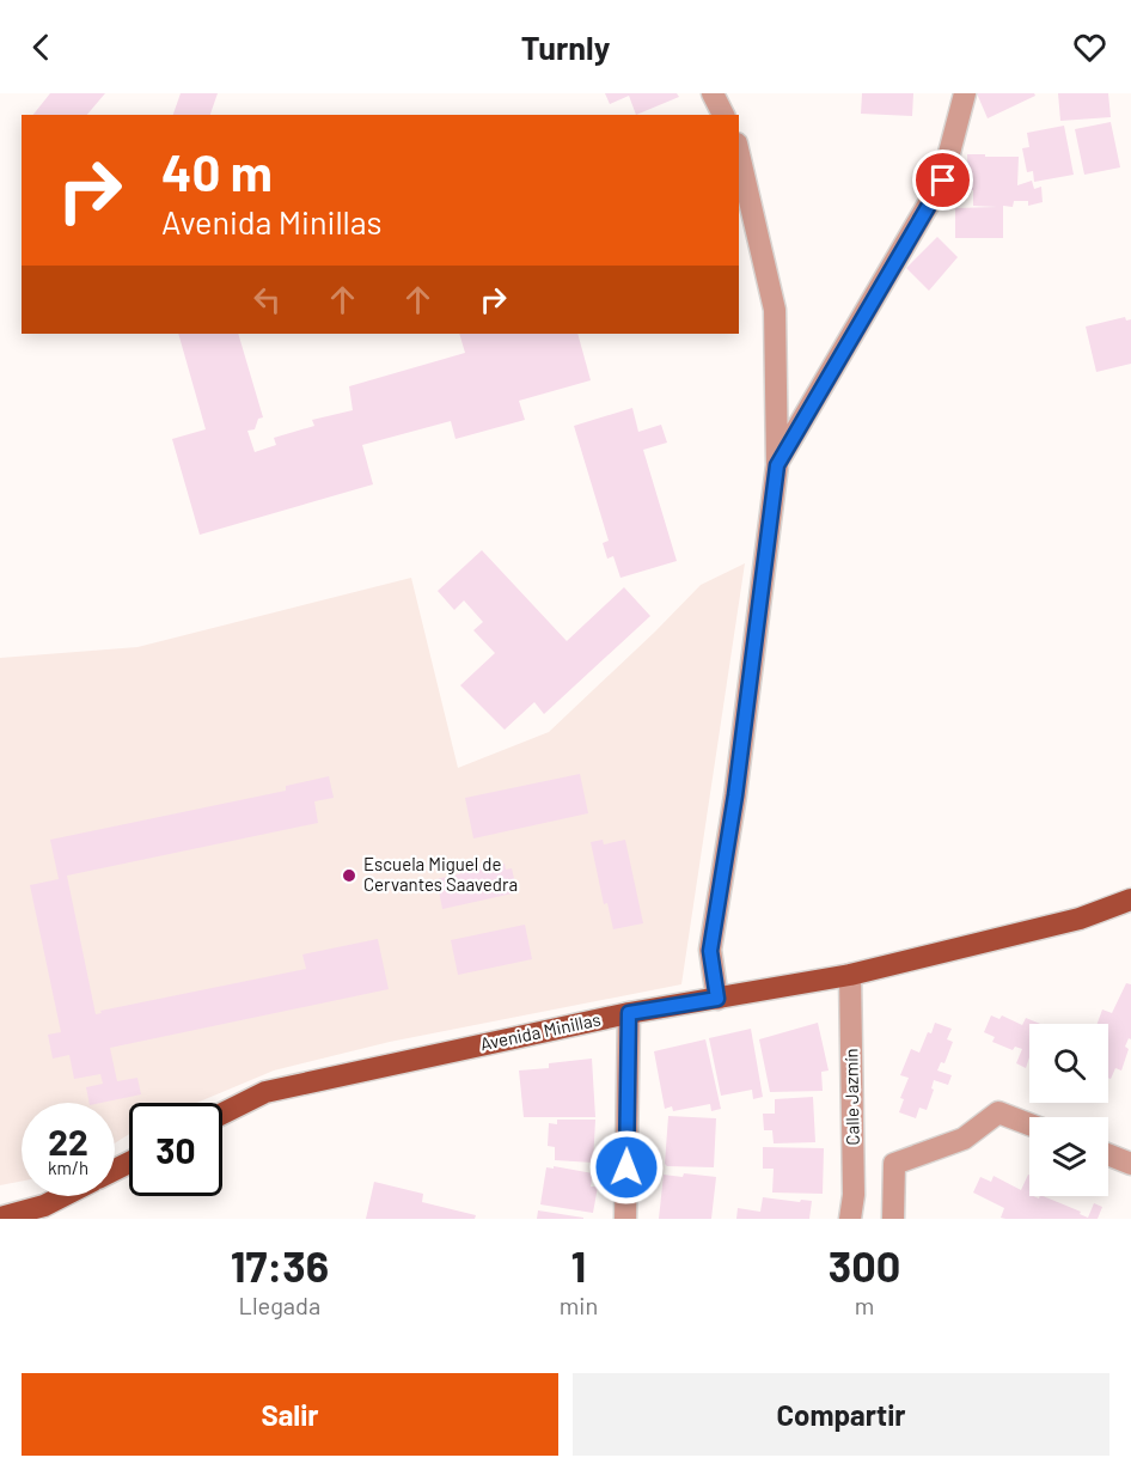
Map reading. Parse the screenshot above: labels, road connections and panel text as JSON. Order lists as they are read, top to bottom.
{
  "streets": {
    "main road": ["Avenida Minillas"],
    "street": ["Calle Jazmín"]
  },
  "crossings": [
    ["Avenida Minillas", "Calle Jazmín"]
  ],
  "places": ["Escuela Miguel de Cervantes Saavedra"],
  "page": {
    "header": "Turnly",
    "turn": ["40 m", "Avenida Minillas"],
    "speed": "22 km/h",
    "limit": "30",
    "eta": [
      "17:36",
      "Llegada",
      "1",
      "min",
      "300",
      "m"
    ],
    "buttons": ["Salir", "Compartir"]
  }
}
